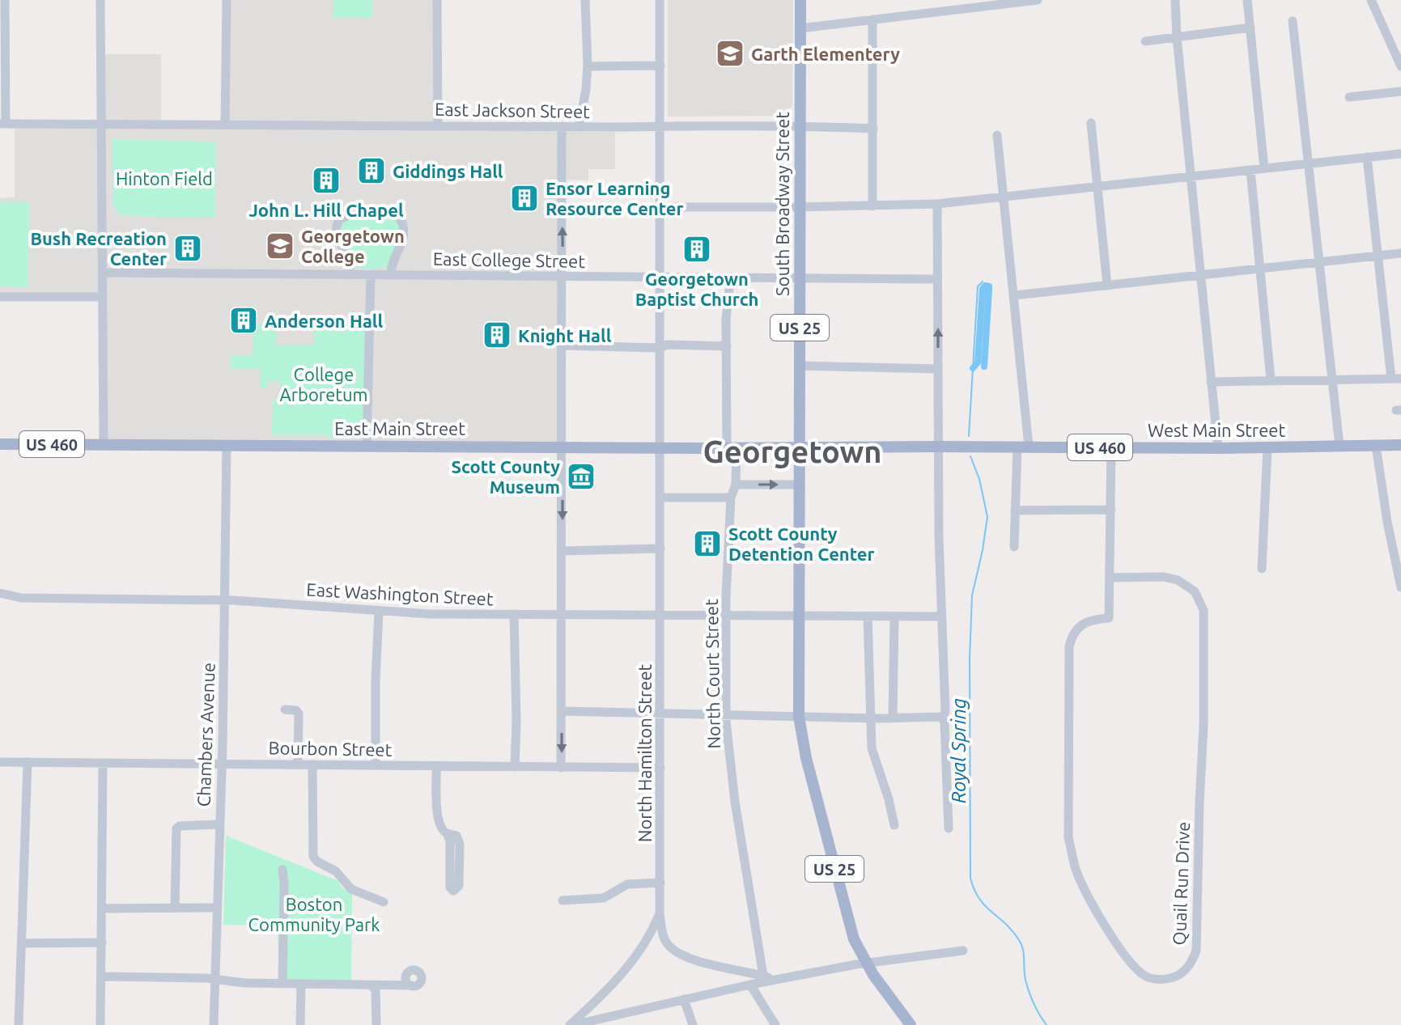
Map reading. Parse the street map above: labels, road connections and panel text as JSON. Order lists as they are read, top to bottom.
{
  "streets": {
    "main road": [
      "South Broadway Street",
      "US 25",
      "East Main Street",
      "West Main Street",
      "US 460"
    ],
    "street": [
      "East Jackson Street",
      "East College Street",
      "East Washington Street",
      "North Court Street",
      "Chambers Avenue",
      "Bourbon Street",
      "North Hamilton Street",
      "Quail Run Drive"
    ]
  },
  "crossings": [
    ["East Jackson Street", "South Broadway Street"],
    ["East Jackson Street", "North Hamilton Street"],
    ["South Broadway Street", "East College Street"],
    ["South Broadway Street", "US 25"],
    ["South Broadway Street", "East Main Street"],
    ["South Broadway Street", "West Main Street"],
    ["East College Street", "North Court Street"],
    ["East College Street", "North Hamilton Street"],
    ["US 25", "East Main Street"],
    ["US 25", "West Main Street"],
    ["US 25", "East Washington Street"],
    ["East Main Street", "West Main Street"],
    ["East Main Street", "North Court Street"],
    ["East Main Street", "Chambers Avenue"],
    ["East Main Street", "North Hamilton Street"],
    ["East Washington Street", "North Court Street"],
    ["East Washington Street", "Chambers Avenue"],
    ["East Washington Street", "North Hamilton Street"],
    ["Chambers Avenue", "Bourbon Street"],
    ["Bourbon Street", "North Hamilton Street"]
  ],
  "districts": ["Georgetown"],
  "water": ["Royal Spring"],
  "parks": ["Hinton Field", "College Arboretum", "Boston Community Park"],
  "places": {
    "school or university": ["Garth Elementery", "Georgetown College"],
    "building": [
      "Giddings Hall",
      "John L. Hill Chapel",
      "Ensor Learning Resource Center",
      "Bush Recreation Center",
      "Georgetown Baptist Church",
      "Anderson Hall",
      "Knight Hall",
      "Scott County Detention Center"
    ],
    "museum": ["Scott County Museum"]
  }
}
